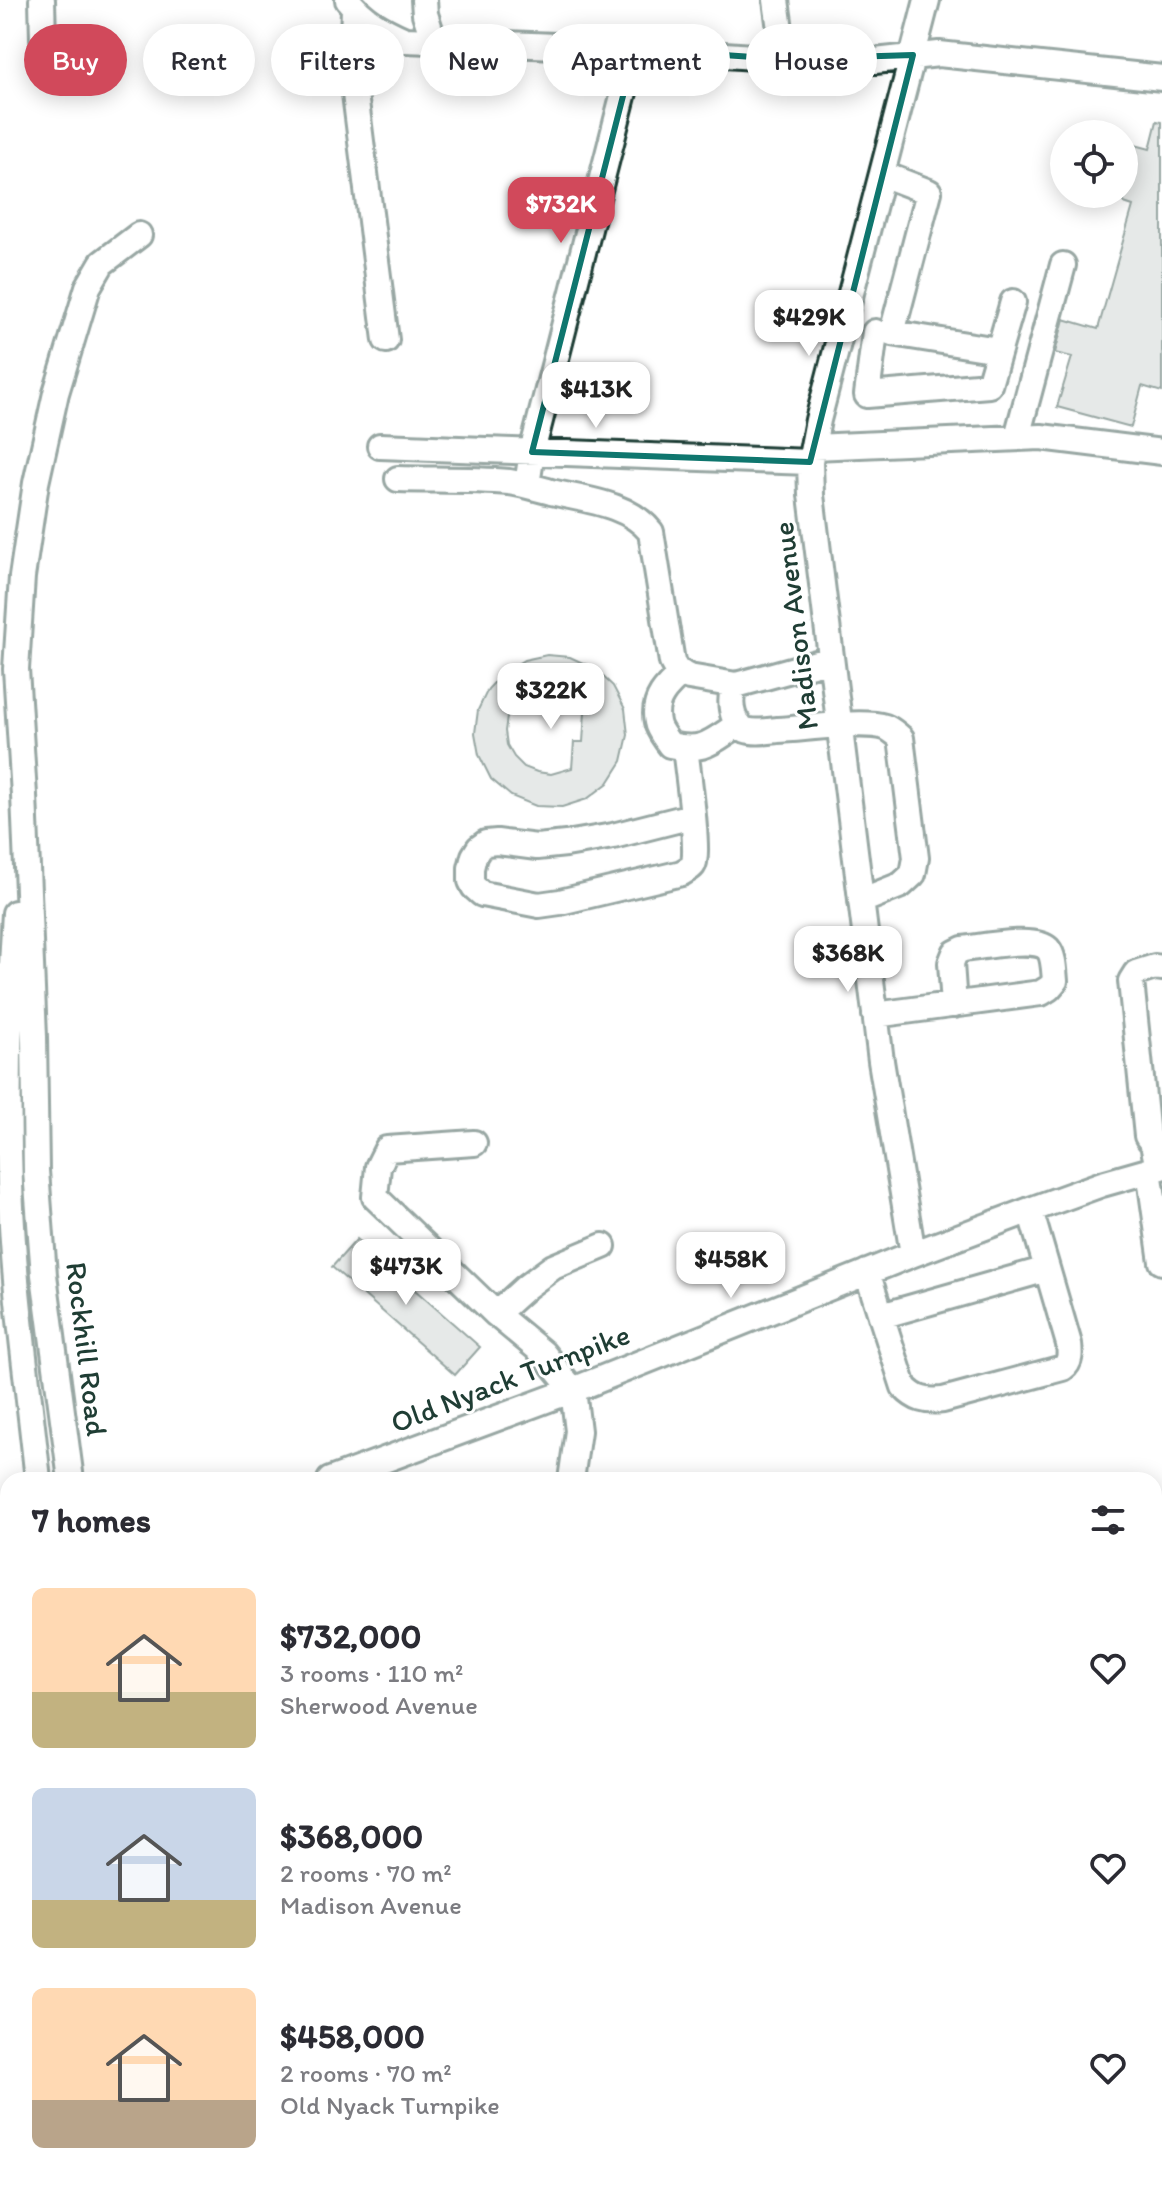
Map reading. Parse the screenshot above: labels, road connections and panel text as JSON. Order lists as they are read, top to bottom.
{
  "streets": {
    "street": ["Madison Avenue", "Rockhill Road", "Old Nyack Turnpike"]
  },
  "crossings": [
    ["Madison Avenue", "Old Nyack Turnpike"]
  ],
  "page": {
    "chip": [
      "Buy",
      "Rent",
      "Filters",
      "New",
      "Apartment",
      "House"
    ],
    "price": [
      "$732K",
      "$429K",
      "$413K",
      "$322K",
      "$368K",
      "$458K",
      "$473K"
    ],
    "heading": "7 homes",
    "list": [
      {
        "name": "$732,000",
        "note": "3 rooms · 110 m² · Sherwood Avenue"
      },
      {
        "name": "$368,000",
        "note": "2 rooms · 70 m² · Madison Avenue"
      },
      {
        "name": "$458,000",
        "note": "2 rooms · 70 m² · Old Nyack Turnpike"
      }
    ]
  }
}
